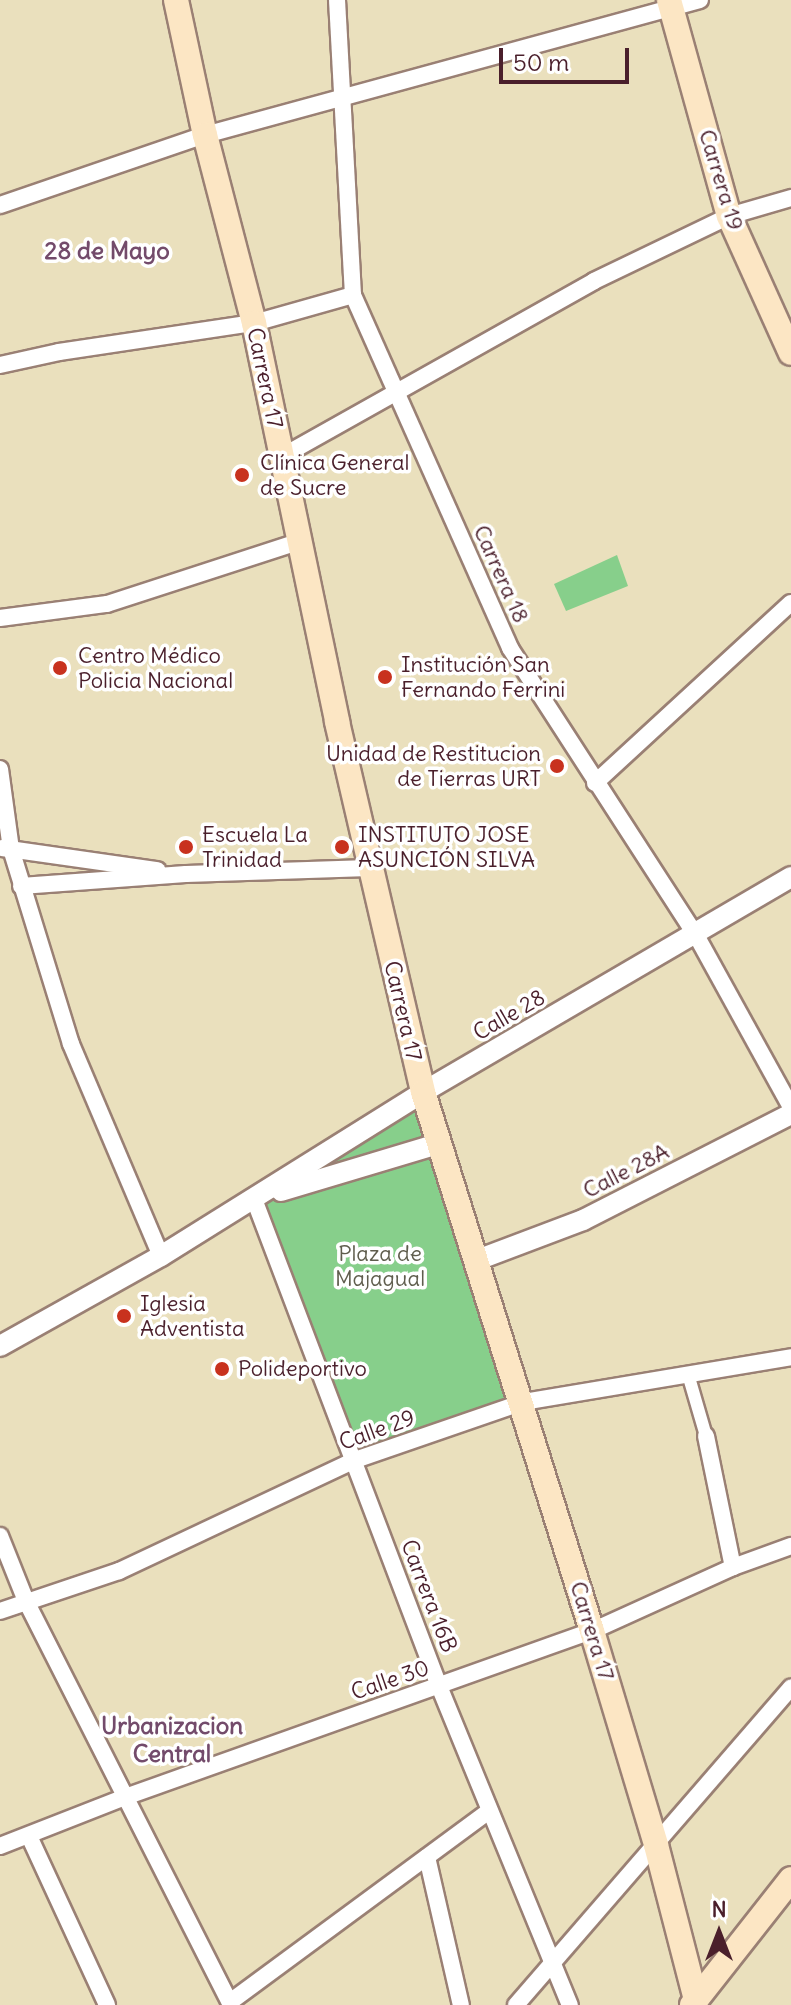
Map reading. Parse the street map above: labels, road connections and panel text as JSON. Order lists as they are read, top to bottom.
{
  "streets": {
    "main road": ["Carrera 19", "Carrera 17"],
    "street": [
      "Carrera 18",
      "Calle 28",
      "Calle 28A",
      "Calle 29",
      "Carrera 16B",
      "Calle 30"
    ]
  },
  "crossings": [
    ["Carrera 17", "Calle 28"],
    ["Carrera 17", "Calle 28A"],
    ["Carrera 17", "Calle 29"],
    ["Carrera 17", "Calle 30"],
    ["Carrera 18", "Calle 28"],
    ["Calle 28", "Carrera 16B"],
    ["Calle 29", "Carrera 16B"],
    ["Carrera 16B", "Calle 30"]
  ],
  "districts": ["28 de Mayo", "Urbanizacion Central"],
  "parks": ["Plaza de Majagual"],
  "places": [
    "Clínica General de Sucre",
    "Centro Médico Policia Nacional",
    "Institución San Fernando Ferrini",
    "Unidad de Restitucion de Tierras URT",
    "Escuela La Trinidad",
    "INSTITUTO JOSE ASUNCIÓN SILVA",
    "Iglesia Adventista",
    "Polideportivo"
  ],
  "scale_bar": "50 m",
  "north": "top"
}
